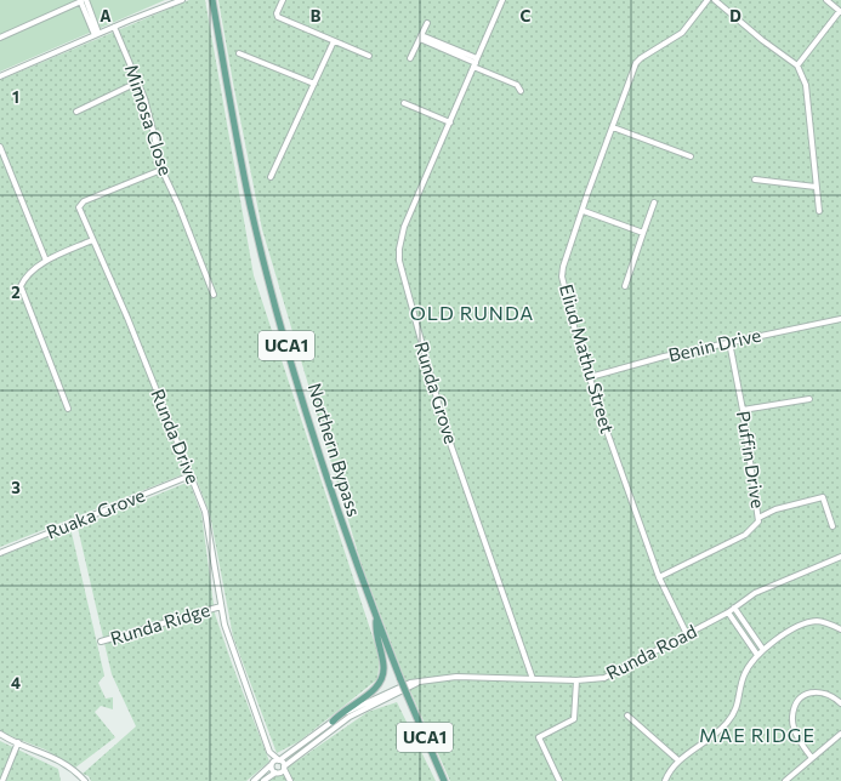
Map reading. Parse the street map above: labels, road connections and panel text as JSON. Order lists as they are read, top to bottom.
{
  "streets": {
    "main road": ["UCA1", "Northern Bypass"],
    "street": [
      "Mimosa Close",
      "Benin Drive",
      "Eliud Mathu Street",
      "Runda Grove",
      "Runda Drive",
      "Puffin Drive",
      "Ruaka Grove",
      "Runda Ridge",
      "Runda Road"
    ]
  },
  "crossings": [
    ["Mimosa Close", "Runda Drive"],
    ["Benin Drive", "Eliud Mathu Street"],
    ["Benin Drive", "Puffin Drive"],
    ["Eliud Mathu Street", "Puffin Drive"],
    ["Eliud Mathu Street", "Runda Road"],
    ["Runda Grove", "Runda Road"],
    ["Runda Drive", "Ruaka Grove"],
    ["Runda Drive", "Runda Ridge"],
    ["Runda Drive", "Runda Road"]
  ],
  "districts": ["OLD RUNDA", "MAE RIDGE"],
  "grid": {
    "columns": [
      "A",
      "B",
      "C",
      "D"
    ],
    "rows": [
      "1",
      "2",
      "3",
      "4"
    ]
  }
}
